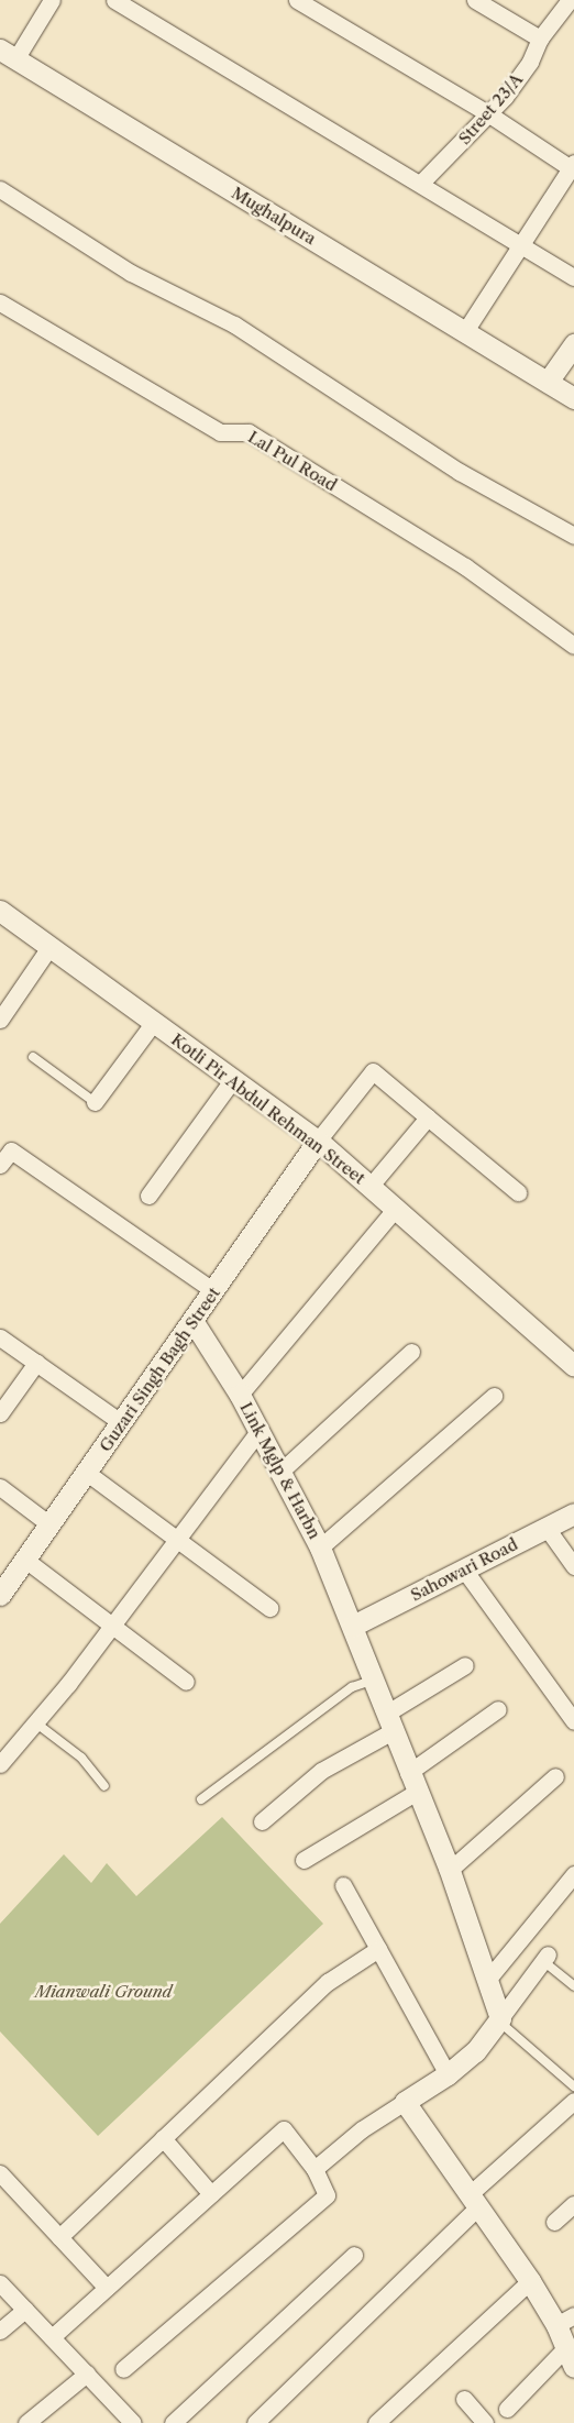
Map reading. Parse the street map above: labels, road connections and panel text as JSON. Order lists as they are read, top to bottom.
{
  "streets": {
    "street": [
      "Street 23/A",
      "Mughalpura",
      "Lal Pul Road",
      "Kotli Pir Abdul Rehman Street",
      "Guzari Singh Bagh Street",
      "Link Mglp & Harbn",
      "Sahowari Road"
    ]
  },
  "crossings": [
    ["Kotli Pir Abdul Rehman Street", "Guzari Singh Bagh Street"],
    ["Guzari Singh Bagh Street", "Link Mglp & Harbn"],
    ["Link Mglp & Harbn", "Sahowari Road"]
  ],
  "parks": ["Mianwali Ground"]
}
